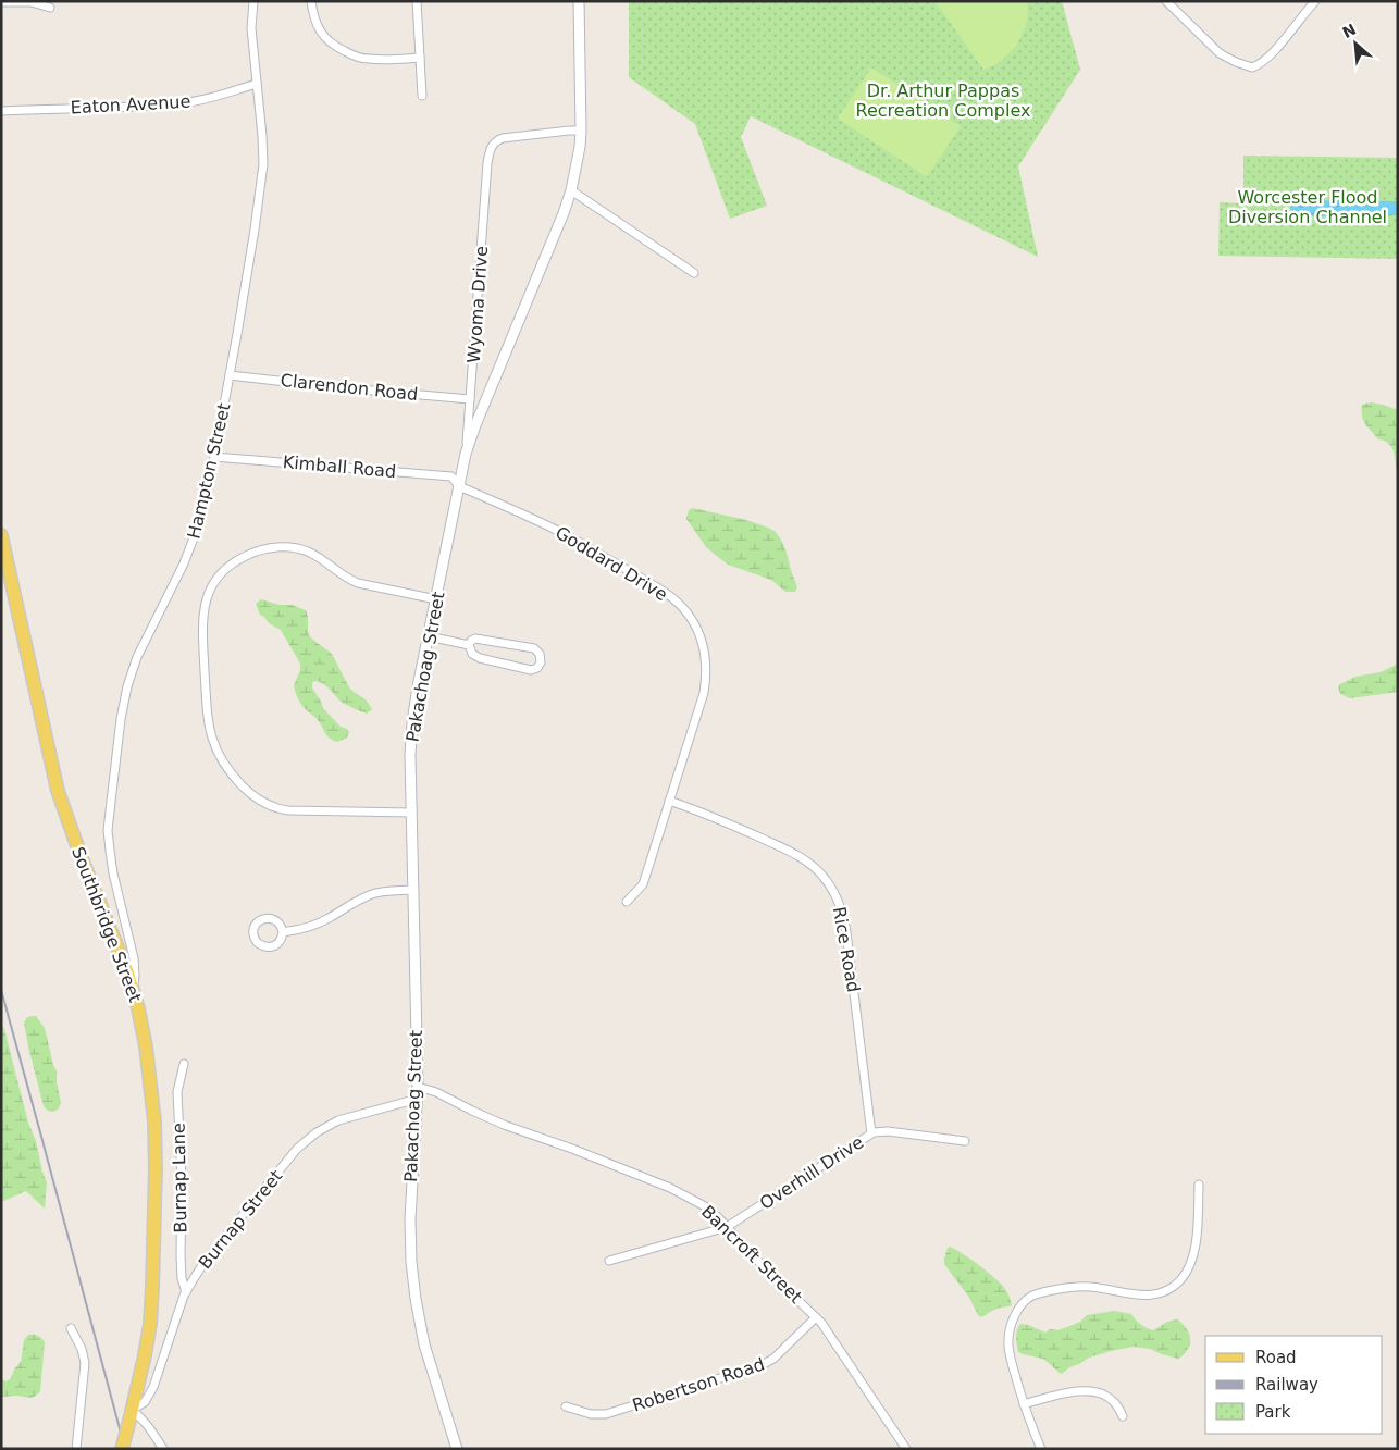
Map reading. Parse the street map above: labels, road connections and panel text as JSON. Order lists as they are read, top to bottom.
{
  "streets": {
    "main road": ["Southbridge Street"],
    "street": [
      "Eaton Avenue",
      "Wyoma Drive",
      "Clarendon Road",
      "Kimball Road",
      "Hampton Street",
      "Goddard Drive",
      "Pakachoag Street",
      "Rice Road",
      "Overhill Drive",
      "Burnap Lane",
      "Burnap Street",
      "Bancroft Street",
      "Robertson Road"
    ]
  },
  "crossings": [
    ["Eaton Avenue", "Hampton Street"],
    ["Wyoma Drive", "Clarendon Road"],
    ["Wyoma Drive", "Pakachoag Street"],
    ["Clarendon Road", "Hampton Street"],
    ["Kimball Road", "Hampton Street"],
    ["Kimball Road", "Goddard Drive"],
    ["Kimball Road", "Pakachoag Street"],
    ["Hampton Street", "Southbridge Street"],
    ["Goddard Drive", "Pakachoag Street"],
    ["Goddard Drive", "Rice Road"],
    ["Pakachoag Street", "Burnap Street"],
    ["Pakachoag Street", "Bancroft Street"],
    ["Southbridge Street", "Burnap Street"],
    ["Rice Road", "Overhill Drive"],
    ["Overhill Drive", "Bancroft Street"],
    ["Burnap Lane", "Burnap Street"],
    ["Bancroft Street", "Robertson Road"]
  ],
  "parks": ["Dr. Arthur Pappas Recreation Complex", "Worcester Flood Diversion Channel"],
  "legend": ["Road", "Railway", "Park"],
  "north": "top left"
}
